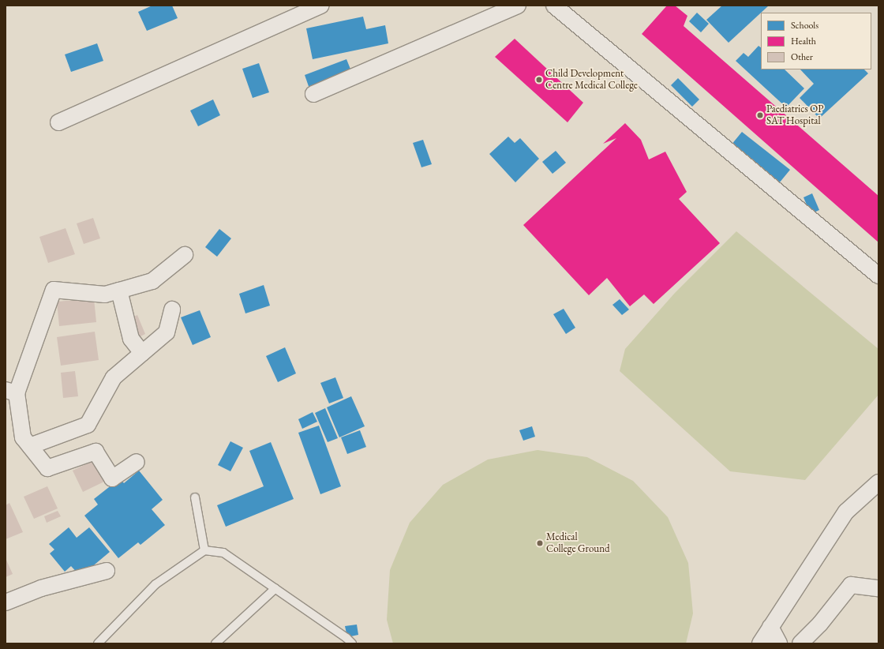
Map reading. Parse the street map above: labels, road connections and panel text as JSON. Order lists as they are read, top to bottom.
{
  "places": ["Child Development Centre Medical College", "Paediatrics OP SAT Hospital", "Medical College Ground"],
  "legend": ["Schools", "Health", "Other"]
}
